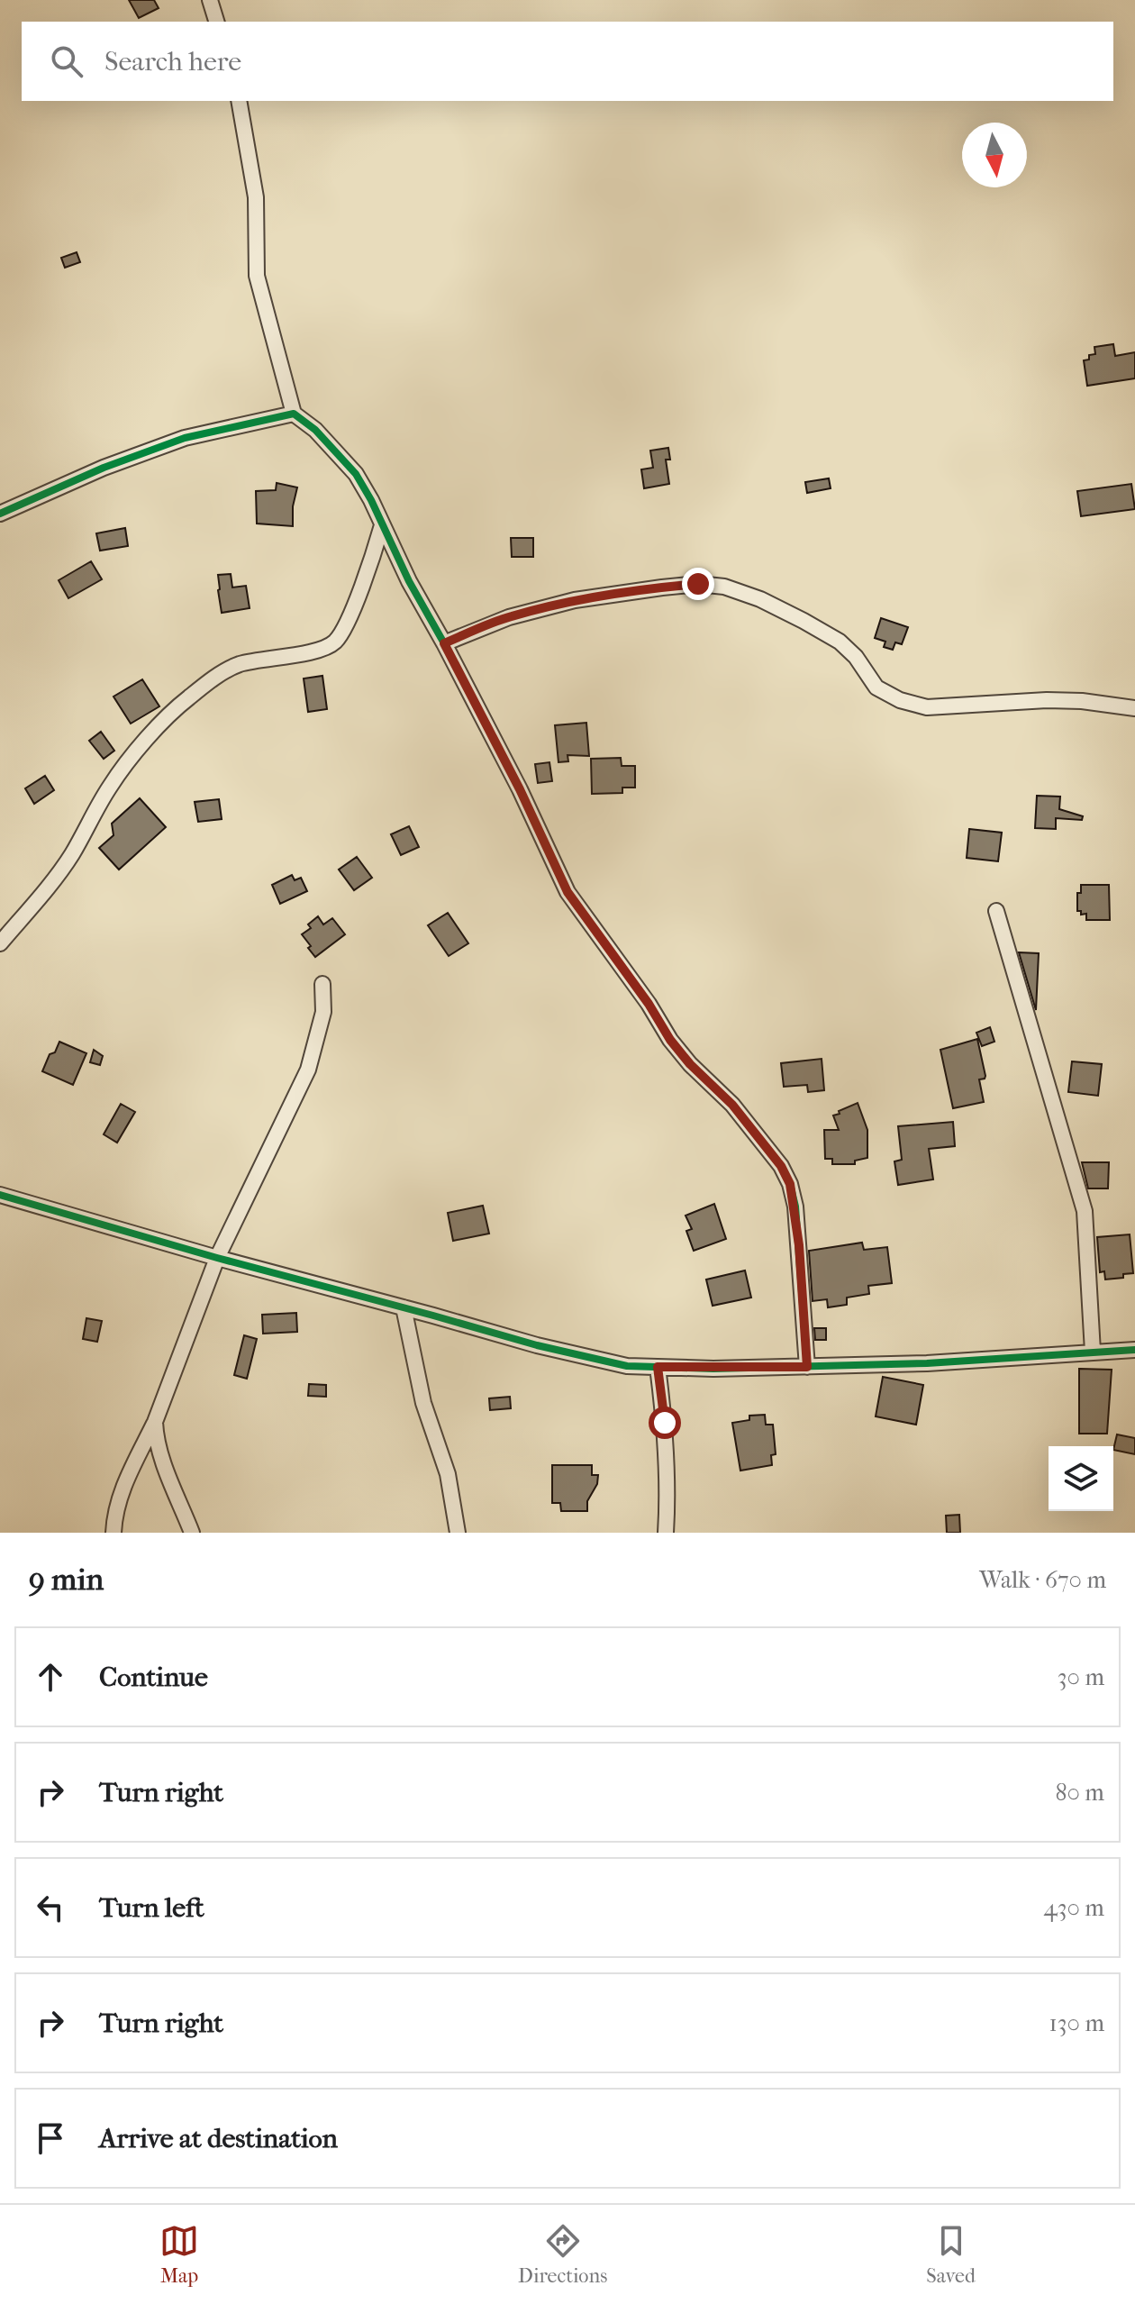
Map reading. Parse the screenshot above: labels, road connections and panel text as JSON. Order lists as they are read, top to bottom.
{
  "north": "bottom",
  "page": {
    "search": "Search here",
    "heading": ["9 min", "Walk · 670 m"],
    "list": [
      ["Continue", "30 m"],
      ["Turn right", "80 m"],
      ["Turn left", "430 m"],
      ["Turn right", "130 m"],
      "Arrive at destination"
    ],
    "nav": ["Map", "Directions", "Saved"]
  }
}
